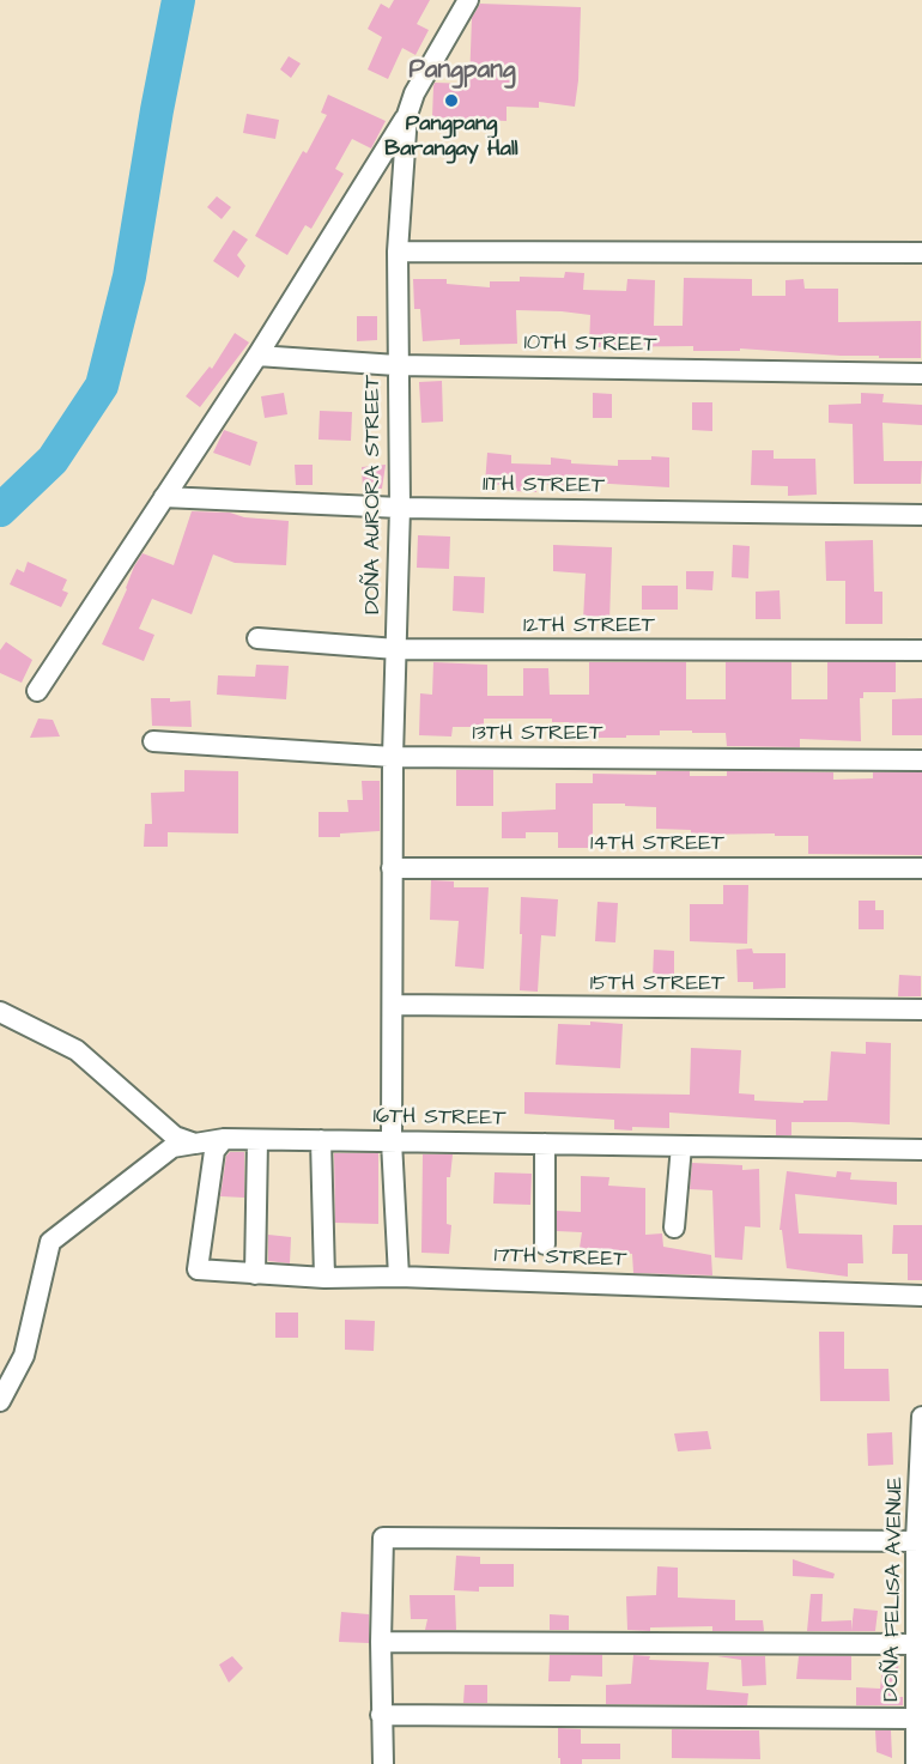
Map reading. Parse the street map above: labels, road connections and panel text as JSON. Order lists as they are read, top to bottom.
{
  "streets": {
    "street": [
      "10TH STREET",
      "11TH STREET",
      "DOÑA AURORA STREET",
      "12TH STREET",
      "13TH STREET",
      "14TH STREET",
      "15TH STREET",
      "16TH STREET",
      "17TH STREET",
      "DOÑA FELISA AVENUE"
    ]
  },
  "crossings": [
    ["10TH STREET", "DOÑA AURORA STREET"],
    ["11TH STREET", "DOÑA AURORA STREET"],
    ["DOÑA AURORA STREET", "12TH STREET"],
    ["DOÑA AURORA STREET", "13TH STREET"],
    ["DOÑA AURORA STREET", "14TH STREET"],
    ["DOÑA AURORA STREET", "15TH STREET"],
    ["DOÑA AURORA STREET", "16TH STREET"],
    ["DOÑA AURORA STREET", "17TH STREET"],
    ["16TH STREET", "17TH STREET"]
  ],
  "districts": ["Pangpang"],
  "places": ["Pangpang Barangay Hall"]
}
